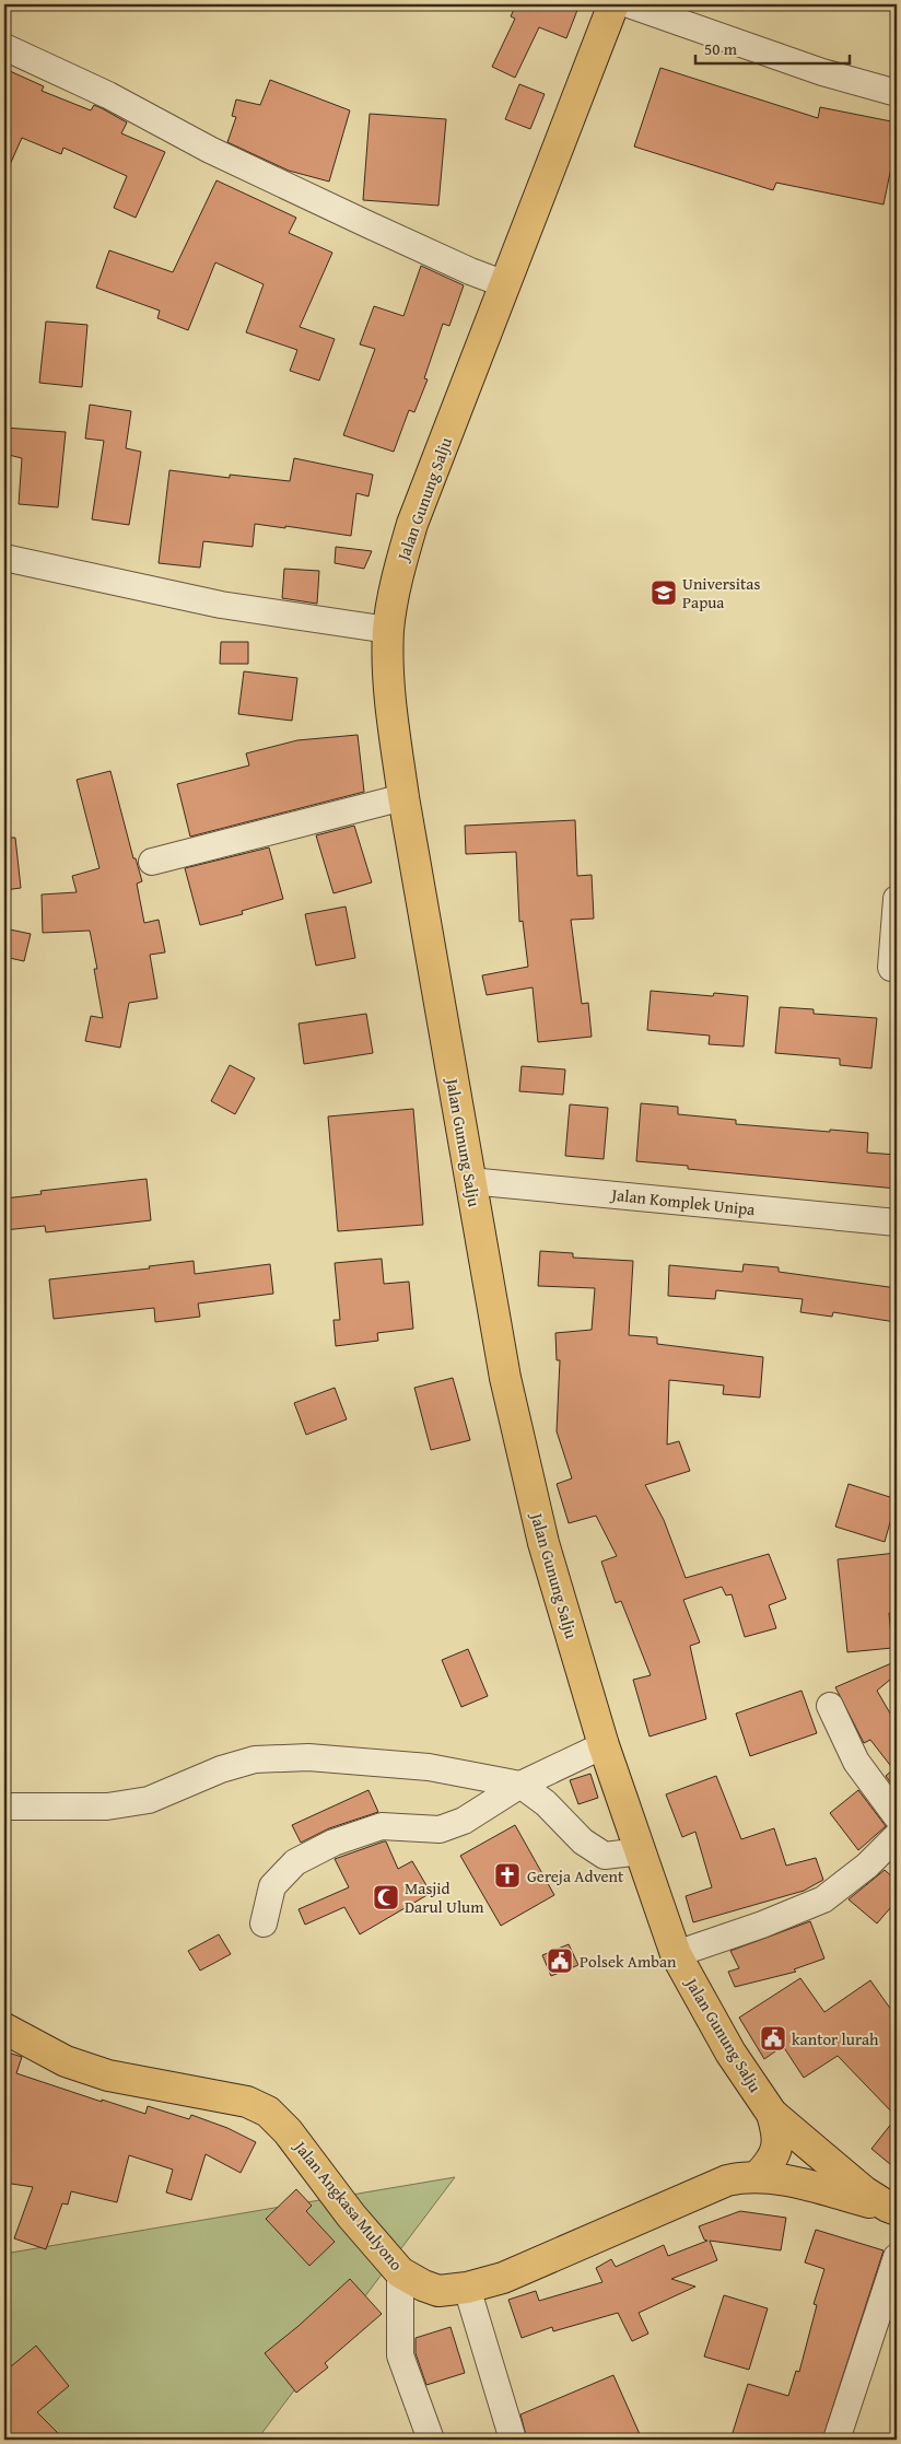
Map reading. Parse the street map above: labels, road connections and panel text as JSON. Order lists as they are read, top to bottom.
{
  "streets": {
    "main road": ["Jalan Gunung Salju", "Jalan Angkasa Mulyono"],
    "street": ["Jalan Komplek Unipa"]
  },
  "crossings": [
    ["Jalan Gunung Salju", "Jalan Komplek Unipa"],
    ["Jalan Gunung Salju", "Jalan Angkasa Mulyono"]
  ],
  "places": {
    "school or university": ["Universitas Papua"],
    "church": ["Gereja Advent"],
    "mosque": ["Masjid Darul Ulum"],
    "public building": ["Polsek Amban", "kantor lurah"]
  },
  "scale_bar": "50 m"
}
